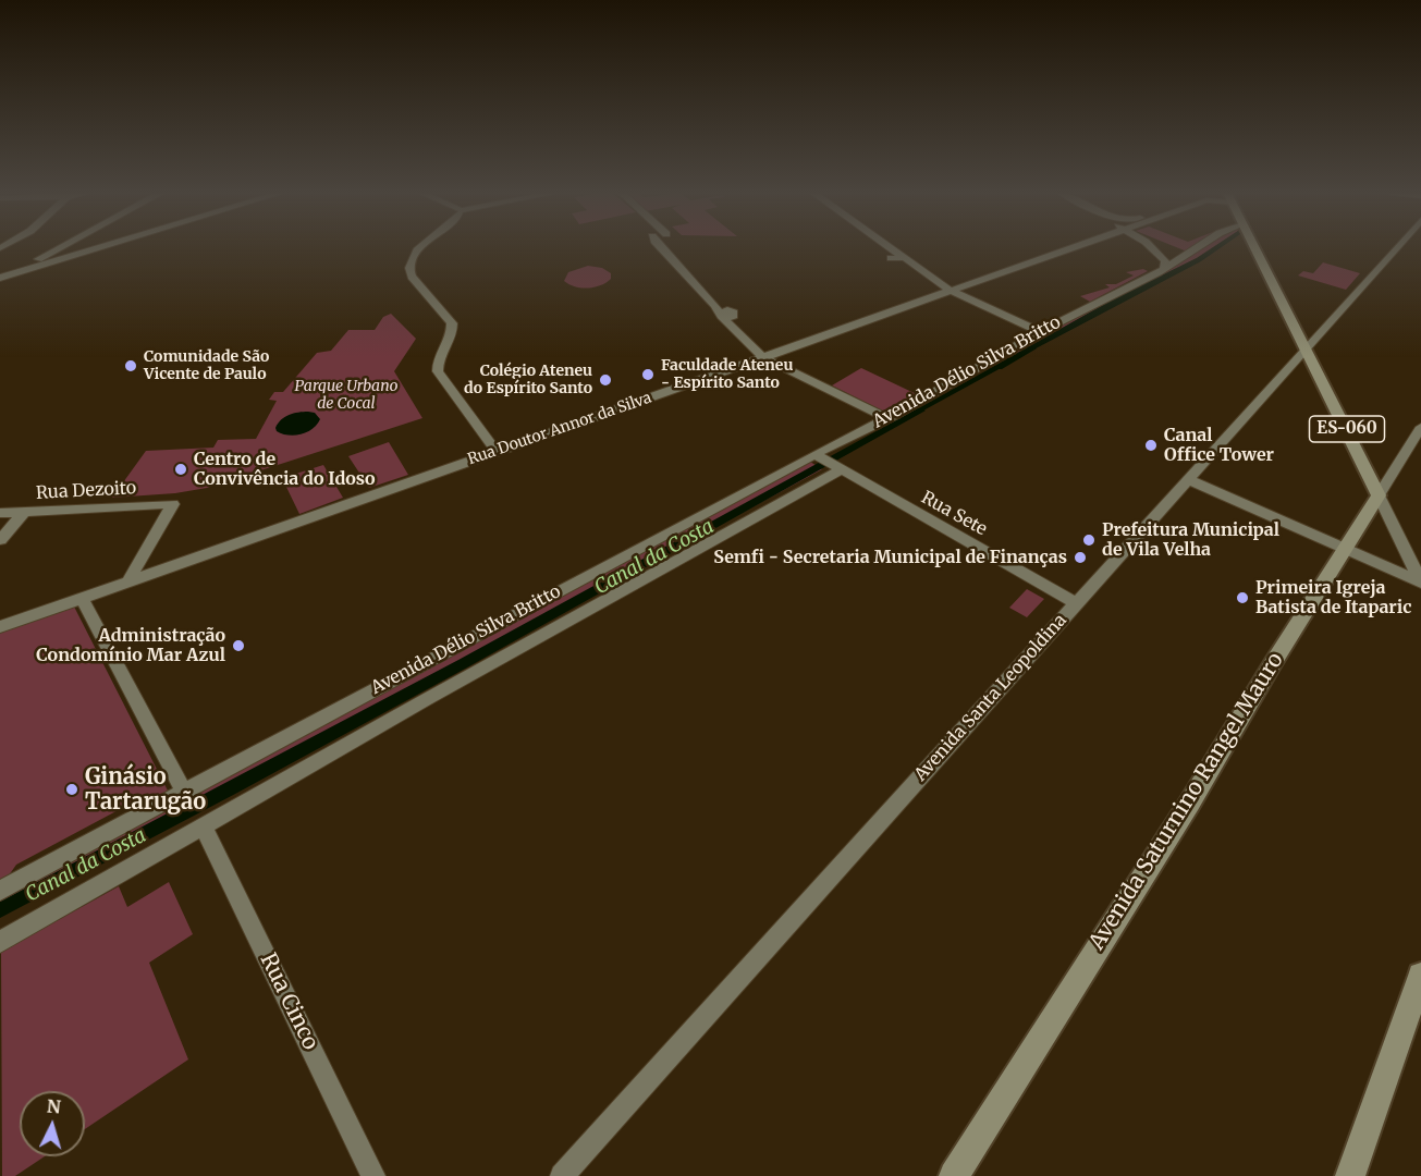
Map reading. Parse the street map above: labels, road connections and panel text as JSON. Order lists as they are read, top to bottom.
{
  "streets": {
    "main road": ["ES-060", "Avenida Saturnino Rangel Mauro"],
    "street": [
      "Avenida Délio Silva Britto",
      "Rua Doutor Annor da Silva",
      "Rua Dezoito",
      "Rua Sete",
      "Avenida Santa Leopoldina",
      "Rua Cinco"
    ]
  },
  "crossings": [
    ["Avenida Délio Silva Britto", "Rua Sete"],
    ["Avenida Délio Silva Britto", "Rua Cinco"],
    ["Rua Doutor Annor da Silva", "Rua Dezoito"],
    ["ES-060", "Avenida Santa Leopoldina"],
    ["ES-060", "Avenida Saturnino Rangel Mauro"],
    ["Rua Sete", "Avenida Santa Leopoldina"]
  ],
  "water": ["Canal da Costa"],
  "parks": ["Parque Urbano de Cocal"],
  "places": [
    "Comunidade São Vicente de Paulo",
    "Faculdade Ateneu - Espírito Santo",
    "Colégio Ateneu do Espírito Santo",
    "Canal Office Tower",
    "Centro de Convivência do Idoso",
    "Prefeitura Municipal de Vila Velha",
    "Semfi - Secretaria Municipal de Finanças",
    "Primeira Igreja Batista de Itaparic",
    "Administração Condomínio Mar Azul",
    "Ginásio Tartarugão"
  ],
  "north": "top"
}
